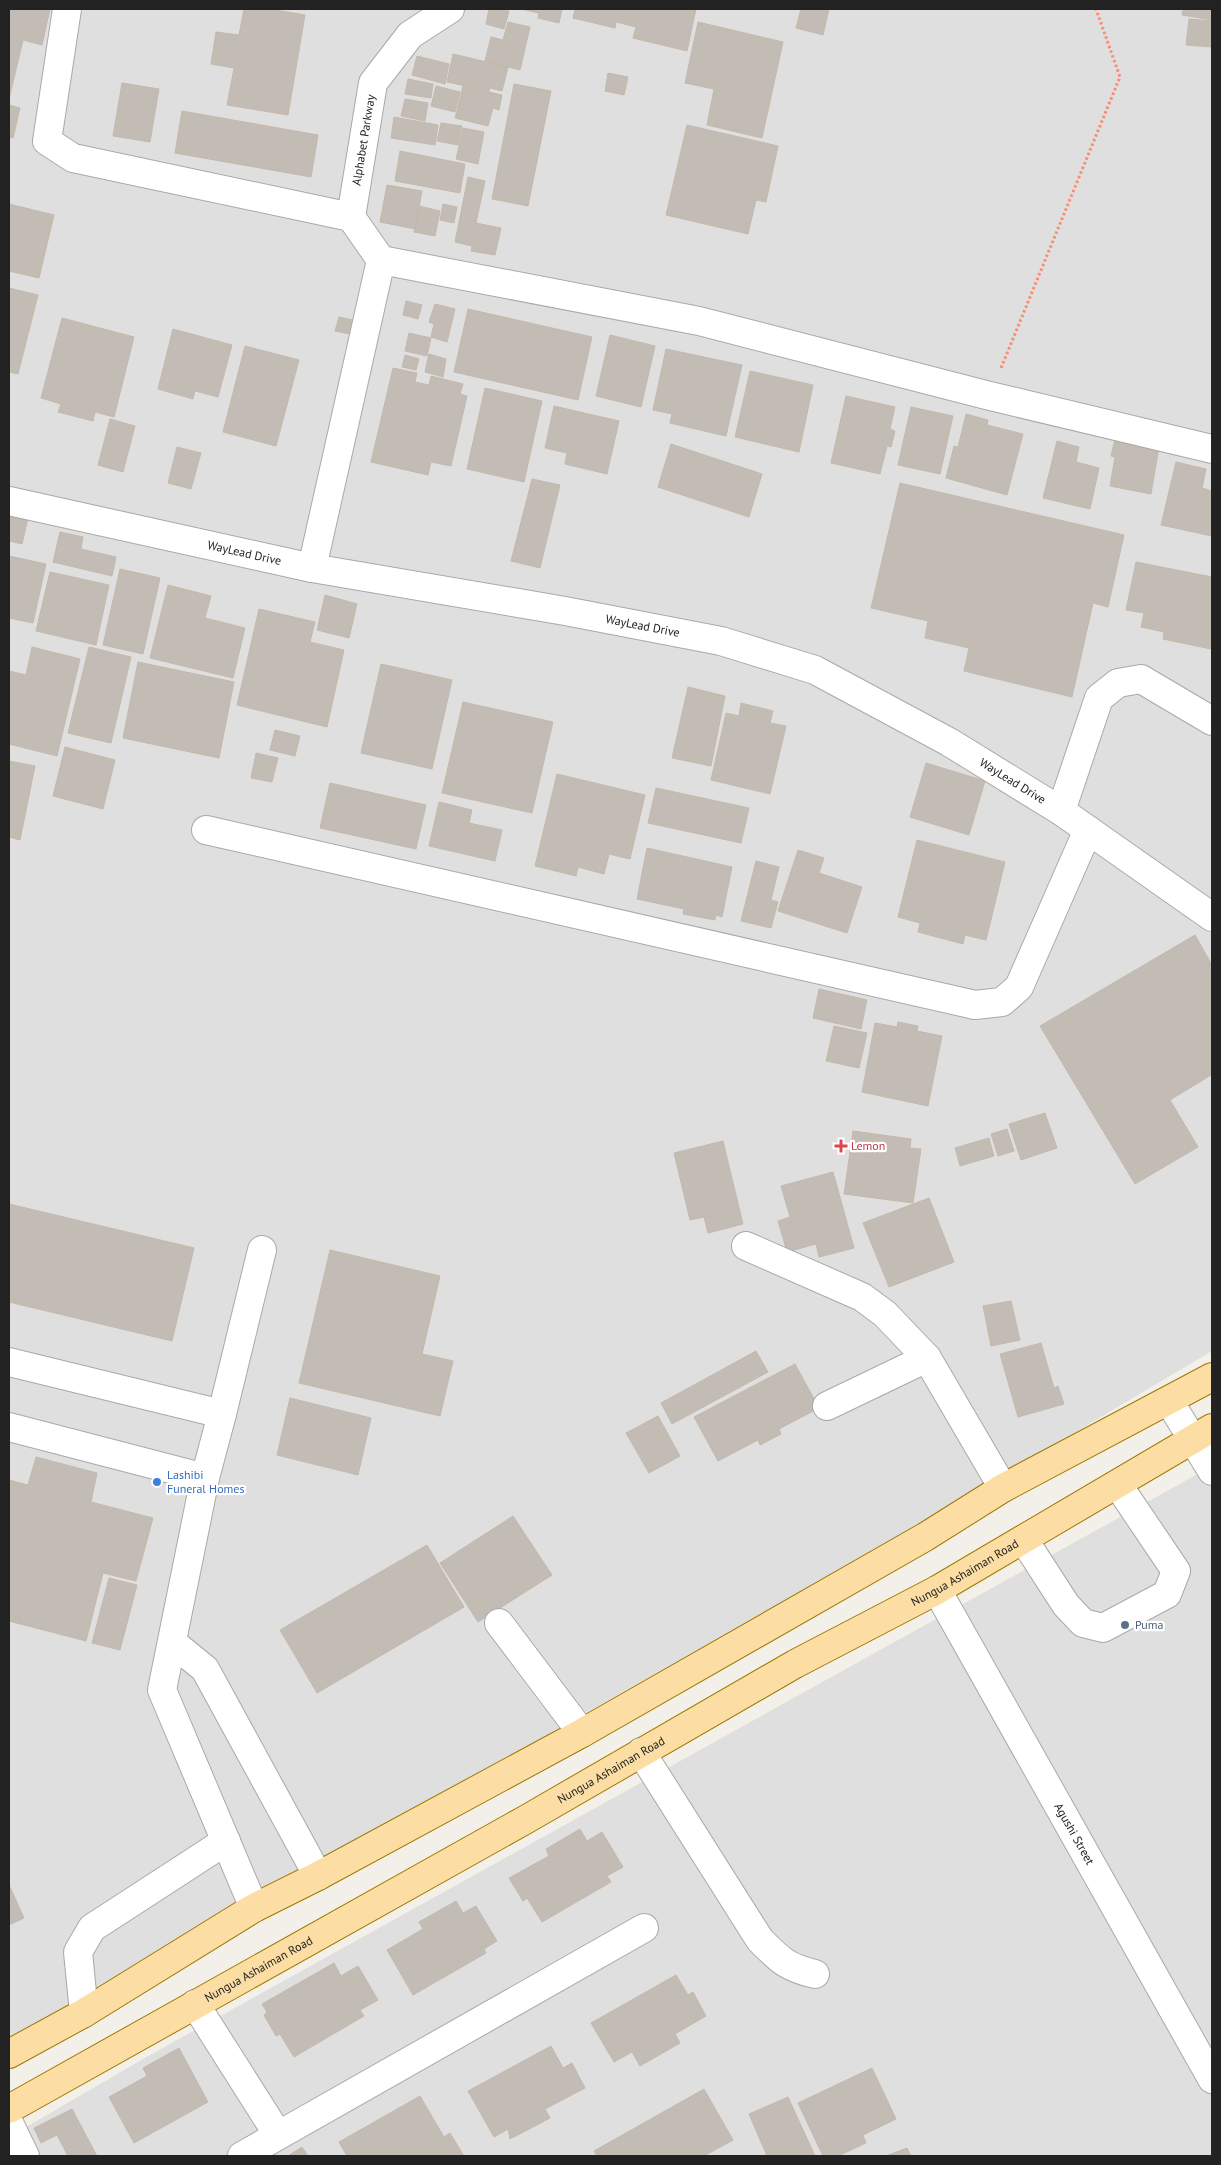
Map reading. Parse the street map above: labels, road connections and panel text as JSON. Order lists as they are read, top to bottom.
{
  "streets": {
    "main road": ["Nungua Ashaiman Road"],
    "street": ["Alphabet Parkway", "WayLead Drive", "Agushi Street"]
  },
  "crossings": [
    ["Nungua Ashaiman Road", "Agushi Street"]
  ],
  "places": {
    "health": ["Lemon"],
    "other": ["Lashibi Funeral Homes", "Puma"]
  }
}
